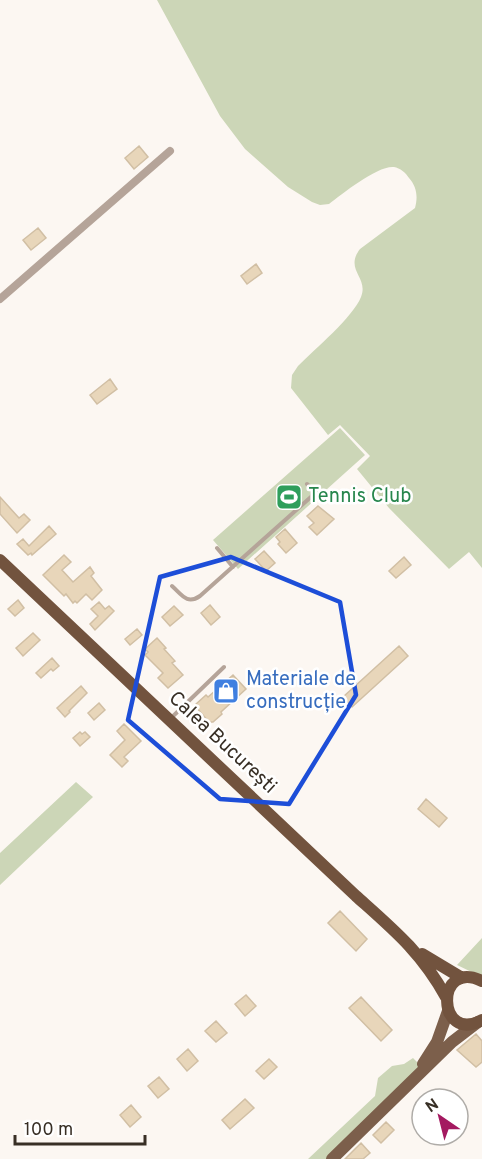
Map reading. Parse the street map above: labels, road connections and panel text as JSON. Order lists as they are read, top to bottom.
{
  "streets": {
    "highway": ["Calea București"]
  },
  "places": {
    "sports": ["Tennis Club"],
    "shop": ["Materiale de construcție"]
  },
  "scale_bar": "100 m",
  "north": "top left"
}
